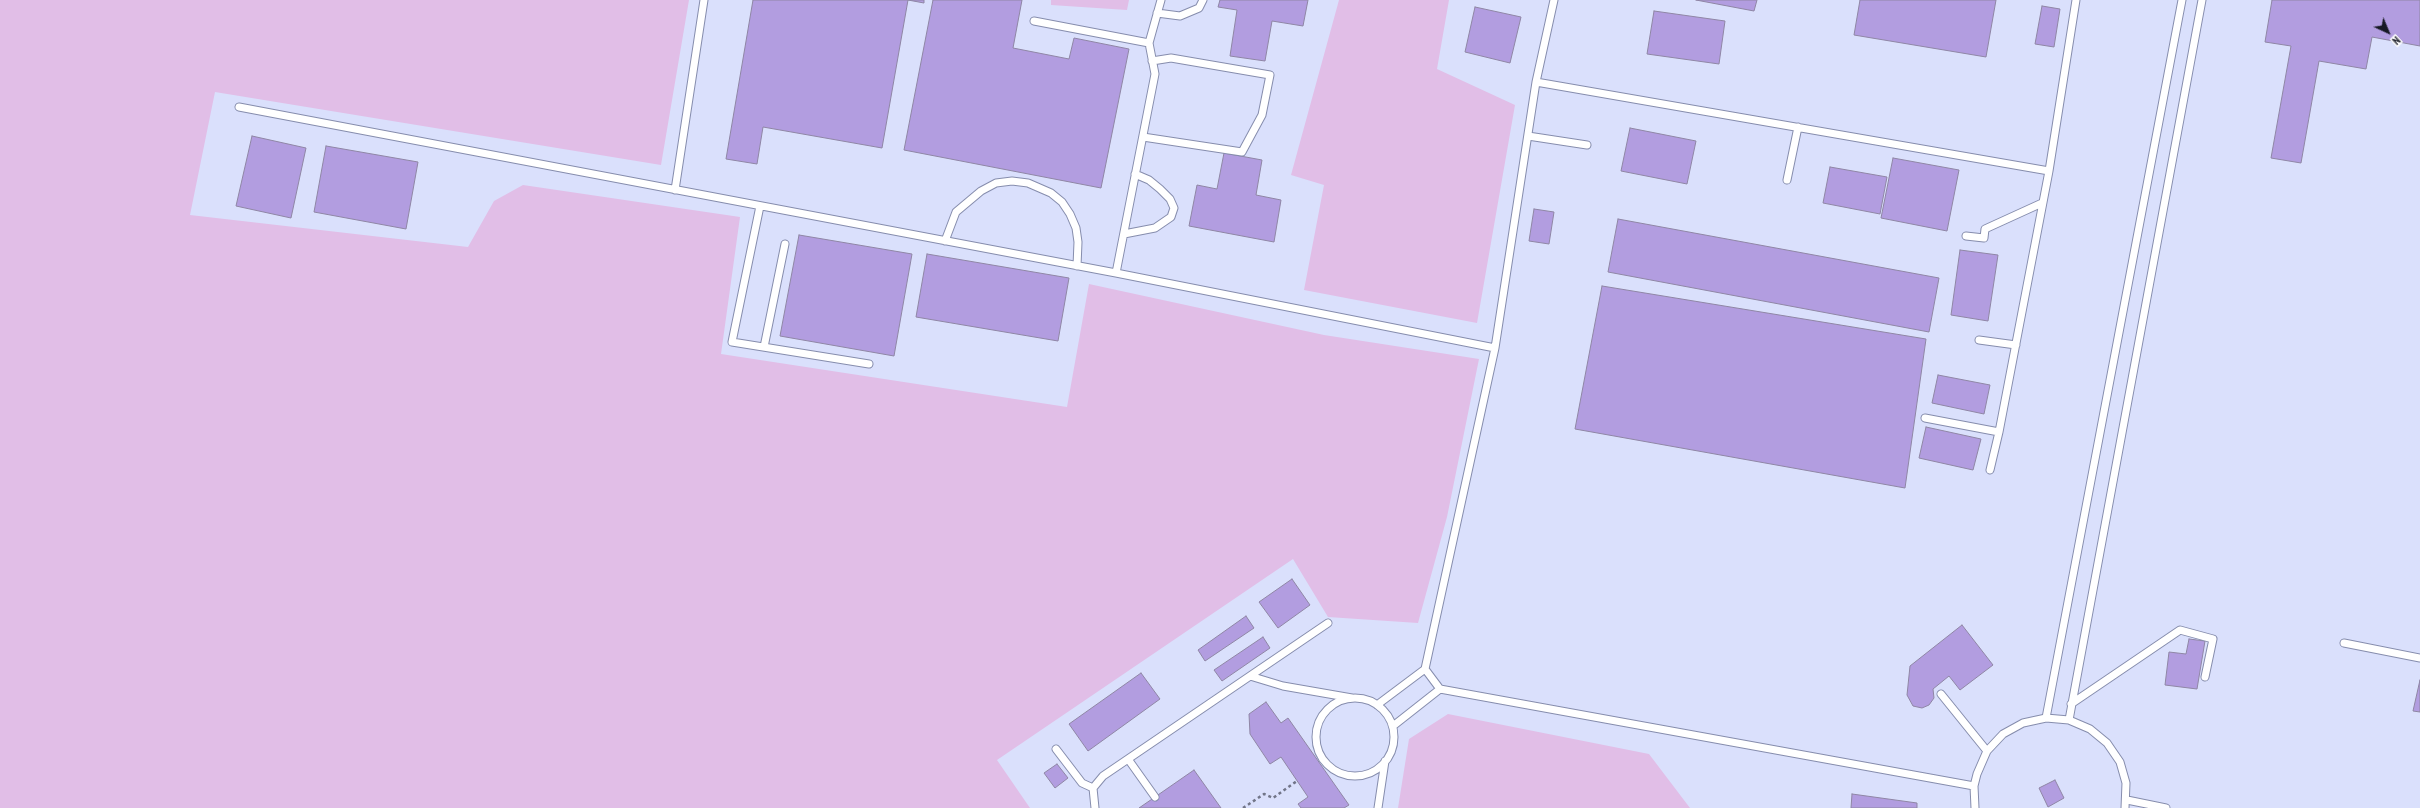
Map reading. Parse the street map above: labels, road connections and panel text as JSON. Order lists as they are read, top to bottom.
{
  "north": "bottom right"
}
